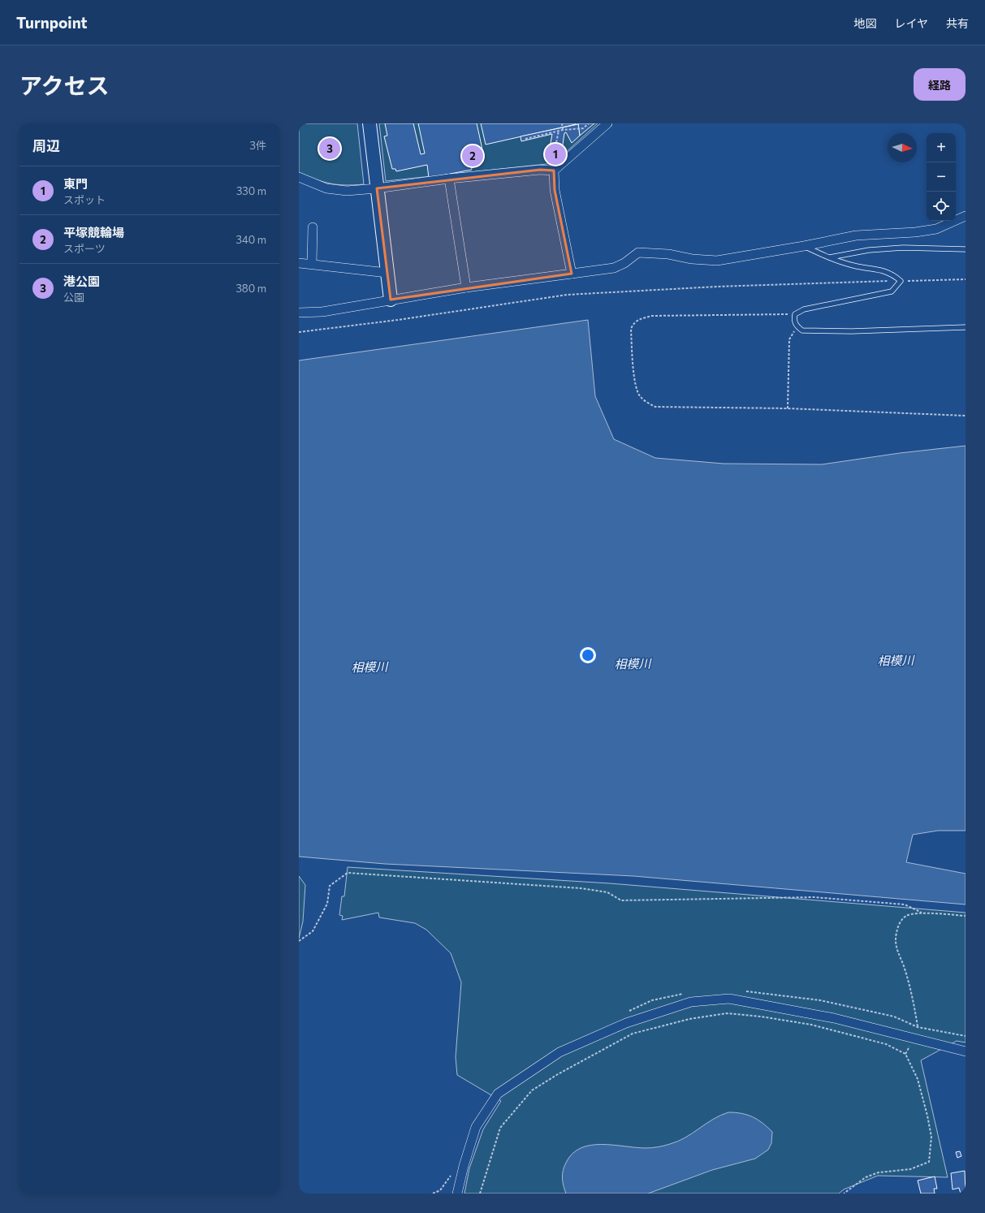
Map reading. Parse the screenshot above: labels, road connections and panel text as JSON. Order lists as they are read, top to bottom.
{
  "water": ["相模川"],
  "north": "right",
  "page": {
    "header": "Turnpoint",
    "nav": ["地図", "レイヤ", "共有"],
    "title": "アクセス",
    "buttons": "経路",
    "heading": ["周辺", "3件"],
    "map_buttons": ["+", "−"],
    "pins": ["3", "1", "2"],
    "list": [
      {
        "mark": "1",
        "name": "東門",
        "note": "スポット",
        "value": "330 m"
      },
      {
        "mark": "2",
        "name": "平塚競輪場",
        "note": "スポーツ",
        "value": "340 m"
      },
      {
        "mark": "3",
        "name": "港公園",
        "note": "公園",
        "value": "380 m"
      }
    ]
  }
}
